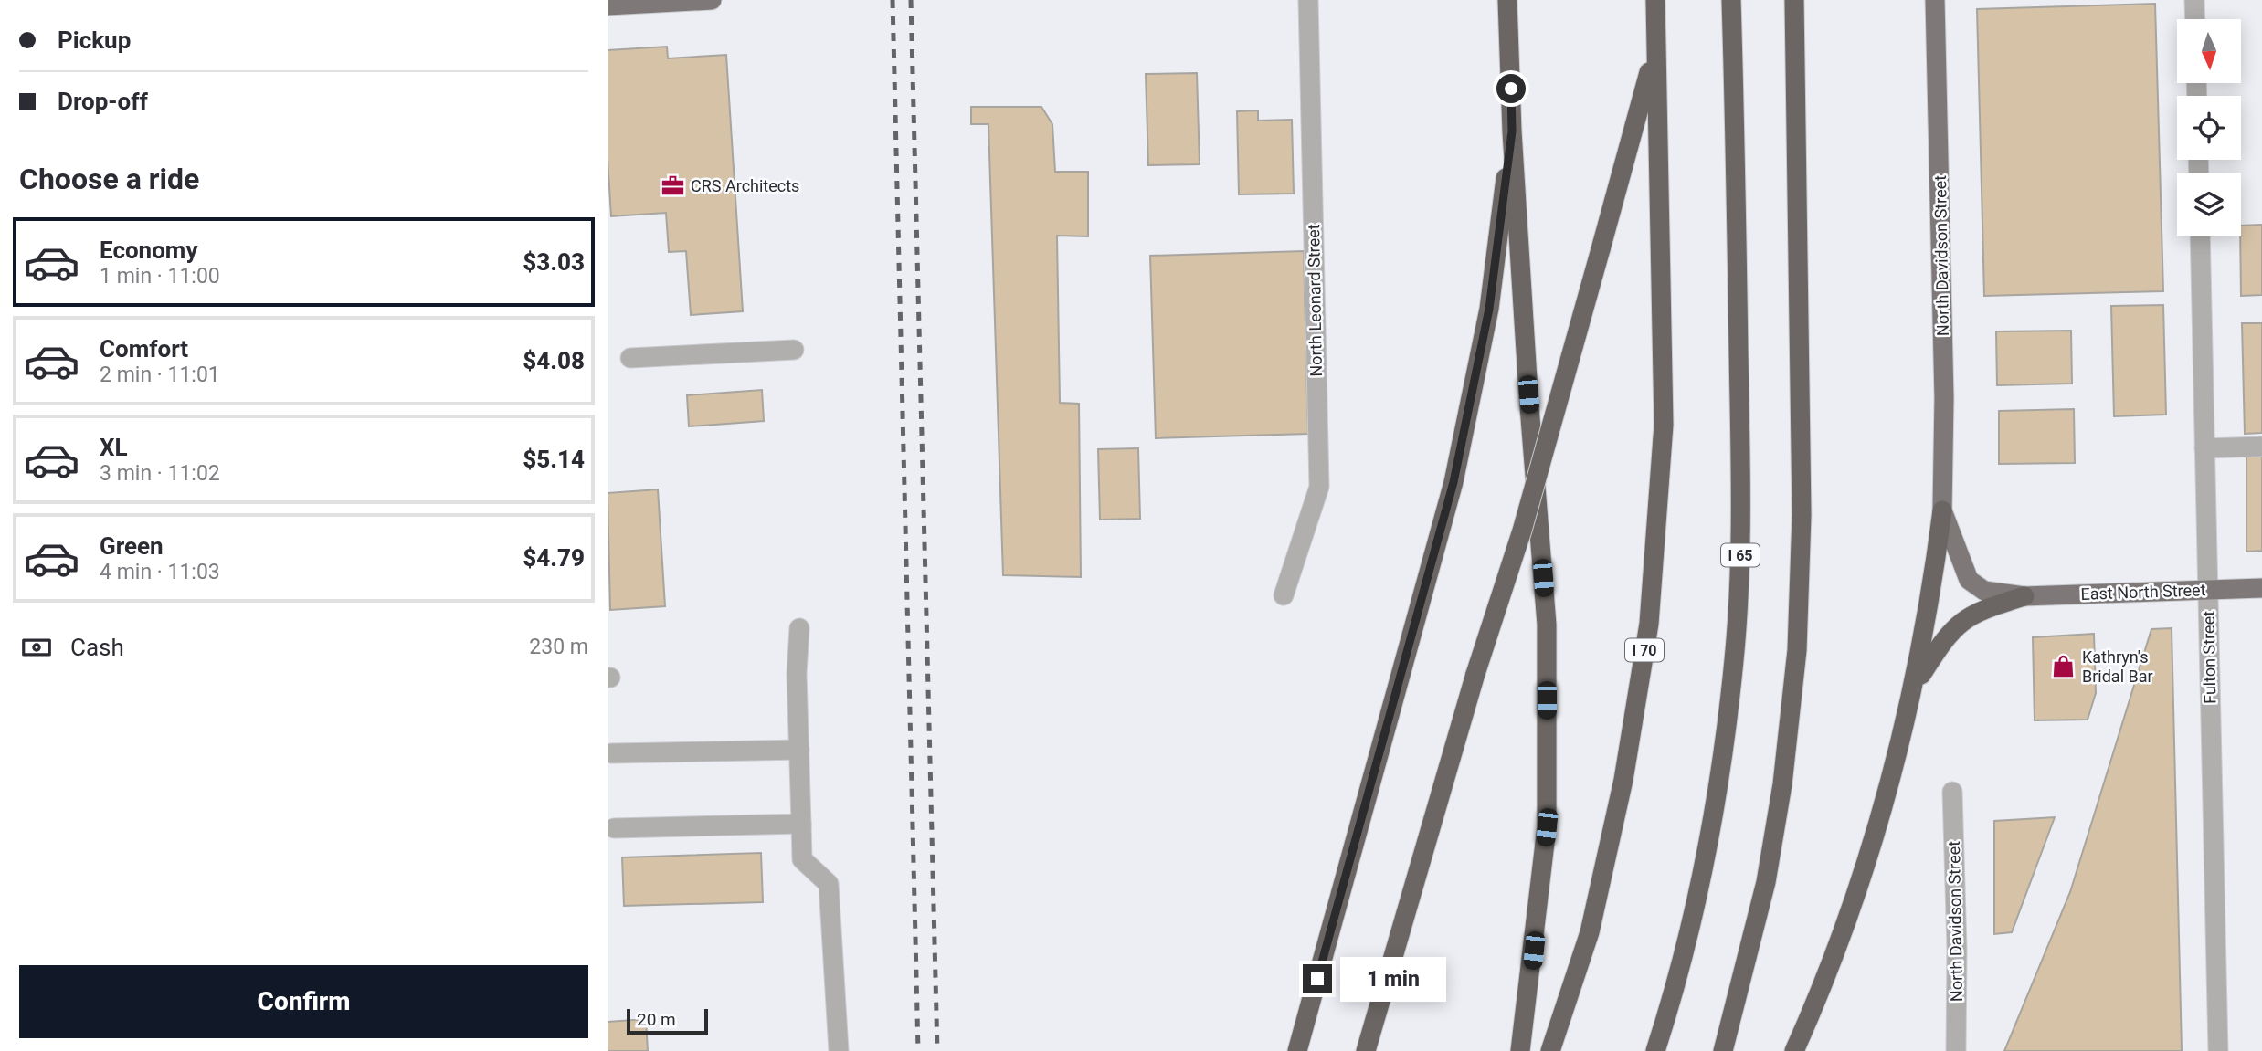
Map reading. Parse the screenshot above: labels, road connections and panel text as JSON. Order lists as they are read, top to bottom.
{
  "streets": {
    "highway": ["I 65", "I 70"],
    "main road": ["North Davidson Street", "East North Street"],
    "street": ["North Leonard Street", "Fulton Street"]
  },
  "crossings": [
    ["North Davidson Street", "East North Street"],
    ["East North Street", "Fulton Street"]
  ],
  "places": {
    "office": ["CRS Architects"],
    "shop": ["Kathryn's Bridal Bar"]
  },
  "scale_bar": "20 m",
  "north": "bottom",
  "page": {
    "banner": ["Pickup", "Drop-off"],
    "heading": "Choose a ride",
    "list": [
      {
        "name": "Economy",
        "note": "1 min · 11:00",
        "value": "$3.03"
      },
      {
        "name": "Comfort",
        "note": "2 min · 11:01",
        "value": "$4.08"
      },
      {
        "name": "XL",
        "note": "3 min · 11:02",
        "value": "$5.14"
      },
      {
        "name": "Green",
        "note": "4 min · 11:03",
        "value": "$4.79"
      }
    ],
    "pay": ["Cash", "230 m"],
    "buttons": "Confirm",
    "bubble": "1 min",
    "scale": "20 m"
  }
}
